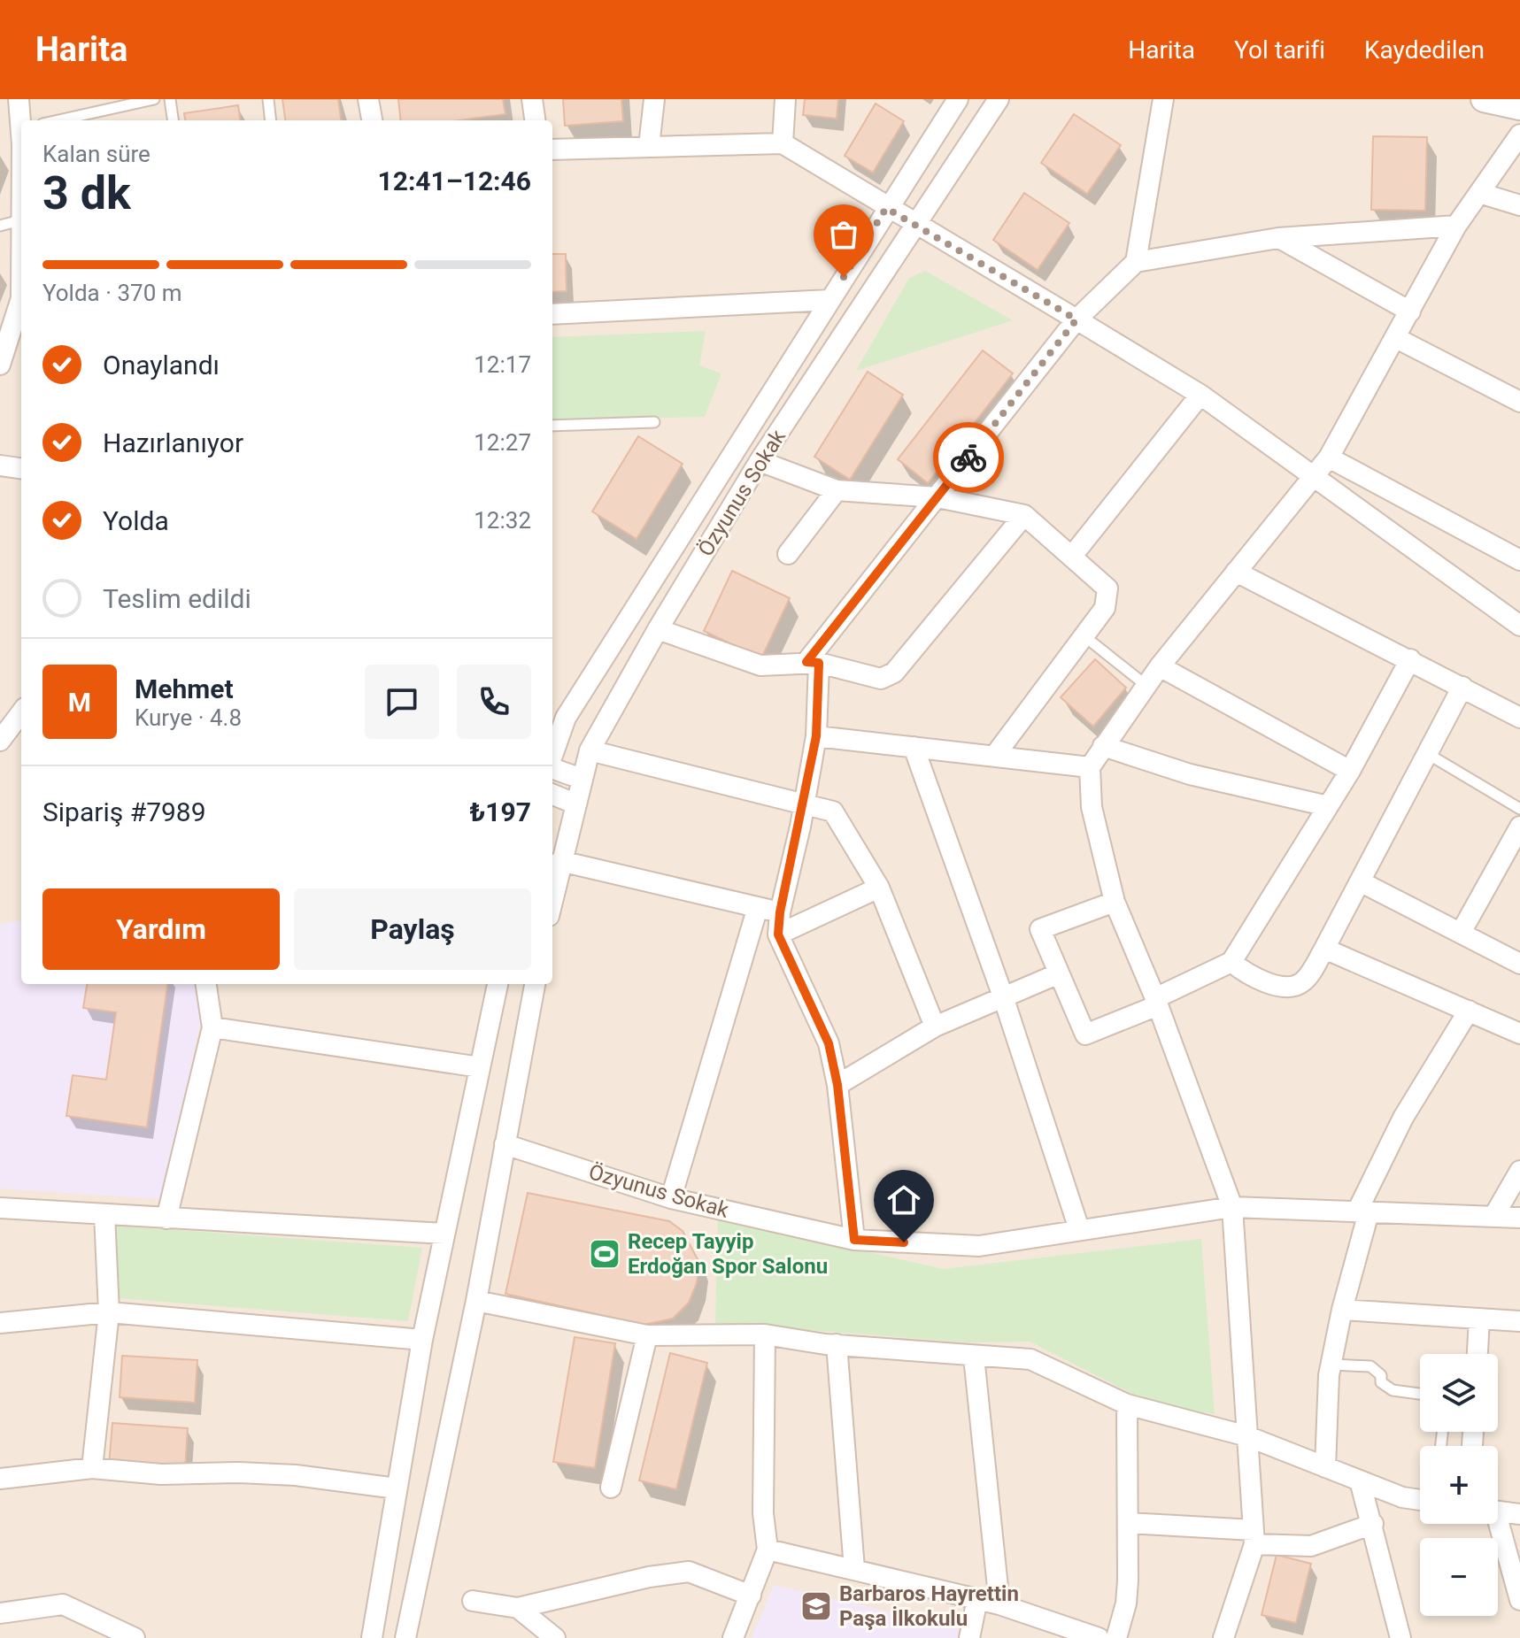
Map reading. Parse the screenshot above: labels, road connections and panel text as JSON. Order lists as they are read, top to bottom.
{
  "streets": {
    "street": ["Özyunus Sokak"]
  },
  "places": {
    "sports": ["Recep Tayyip Erdoğan Spor Salonu"],
    "school or university": ["Barbaros Hayrettin Paşa İlkokulu"]
  },
  "page": {
    "header": "Harita",
    "nav": ["Harita", "Yol tarifi", "Kaydedilen"],
    "heading": ["3 dk", "Kalan süre", "12:41–12:46"],
    "panel": [
      "Mehmet",
      "Kurye · 4.8",
      "Sipariş #7989",
      "₺197"
    ],
    "bar": "Yolda · 370 m",
    "list": [
      ["Onaylandı", "12:17"],
      ["Hazırlanıyor", "12:27"],
      ["Yolda", "12:32"],
      "Teslim edildi"
    ],
    "round": "M",
    "buttons": ["Yardım", "Paylaş"],
    "map_buttons": ["+", "−"]
  }
}
